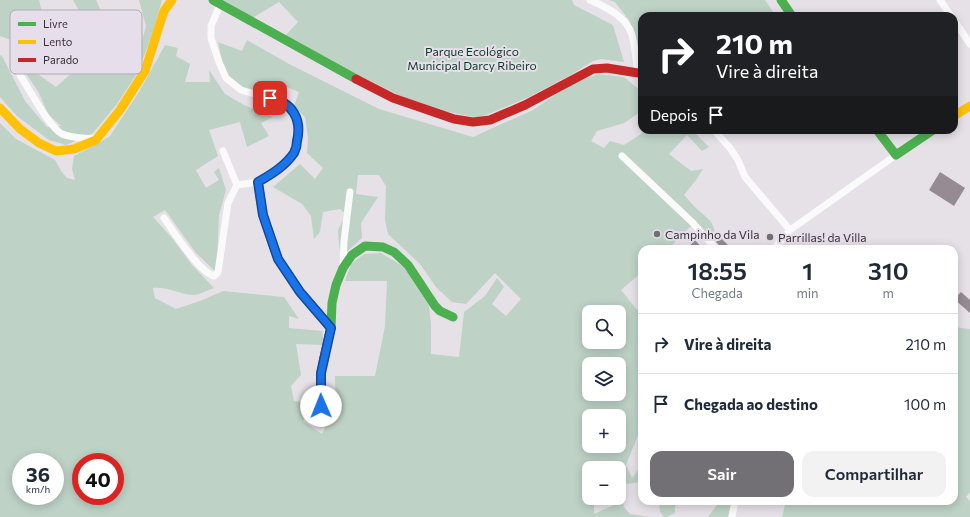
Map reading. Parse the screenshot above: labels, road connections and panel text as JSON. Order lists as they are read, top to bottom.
{
  "parks": ["Parque Ecológico Municipal Darcy Ribeiro"],
  "places": ["Campinho da Vila", "Parrillas! da Villa"],
  "legend": ["Livre", "Lento", "Parado"],
  "page": {
    "turn": ["210 m", "Vire à direita"],
    "then": "Depois",
    "eta": [
      "18:55",
      "Chegada",
      "1",
      "min",
      "310",
      "m"
    ],
    "map_buttons": ["+", "−"],
    "list": [
      {
        "name": "Vire à direita",
        "value": "210 m"
      },
      {
        "name": "Chegada ao destino",
        "value": "100 m"
      }
    ],
    "buttons": ["Sair", "Compartilhar"],
    "speed": "36 km/h",
    "limit": "40"
  }
}
